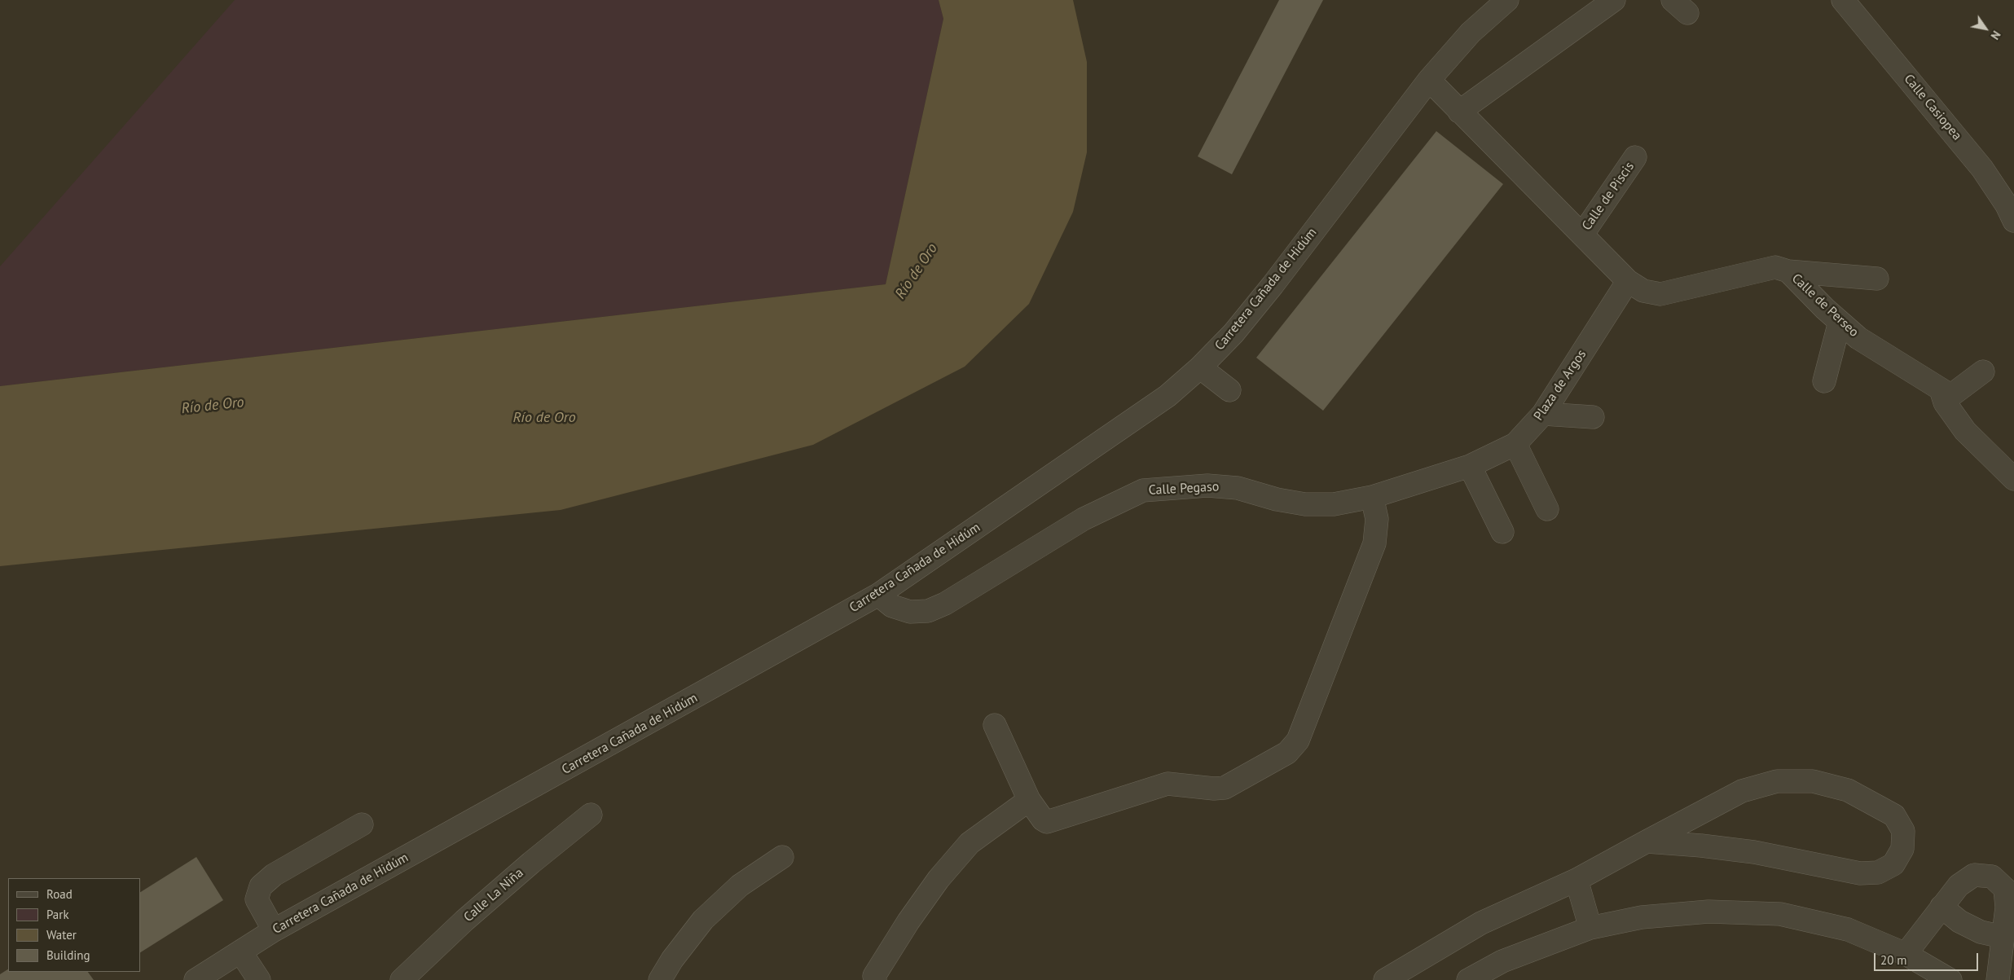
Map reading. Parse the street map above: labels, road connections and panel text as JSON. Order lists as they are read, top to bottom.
{
  "streets": {
    "street": [
      "Calle Casiopea",
      "Calle de Piscis",
      "Carretera Cañada de Hidúm",
      "Calle de Perseo",
      "Plaza de Argos",
      "Calle Pegaso",
      "Calle La Niña"
    ]
  },
  "crossings": [
    ["Calle de Piscis", "Calle de Perseo"],
    ["Carretera Cañada de Hidúm", "Calle de Perseo"],
    ["Carretera Cañada de Hidúm", "Calle Pegaso"],
    ["Calle de Perseo", "Plaza de Argos"],
    ["Plaza de Argos", "Calle Pegaso"]
  ],
  "water": ["Río de Oro"],
  "legend": [
    "Road",
    "Park",
    "Water",
    "Building"
  ],
  "scale_bar": "20 m",
  "north": "bottom right"
}
